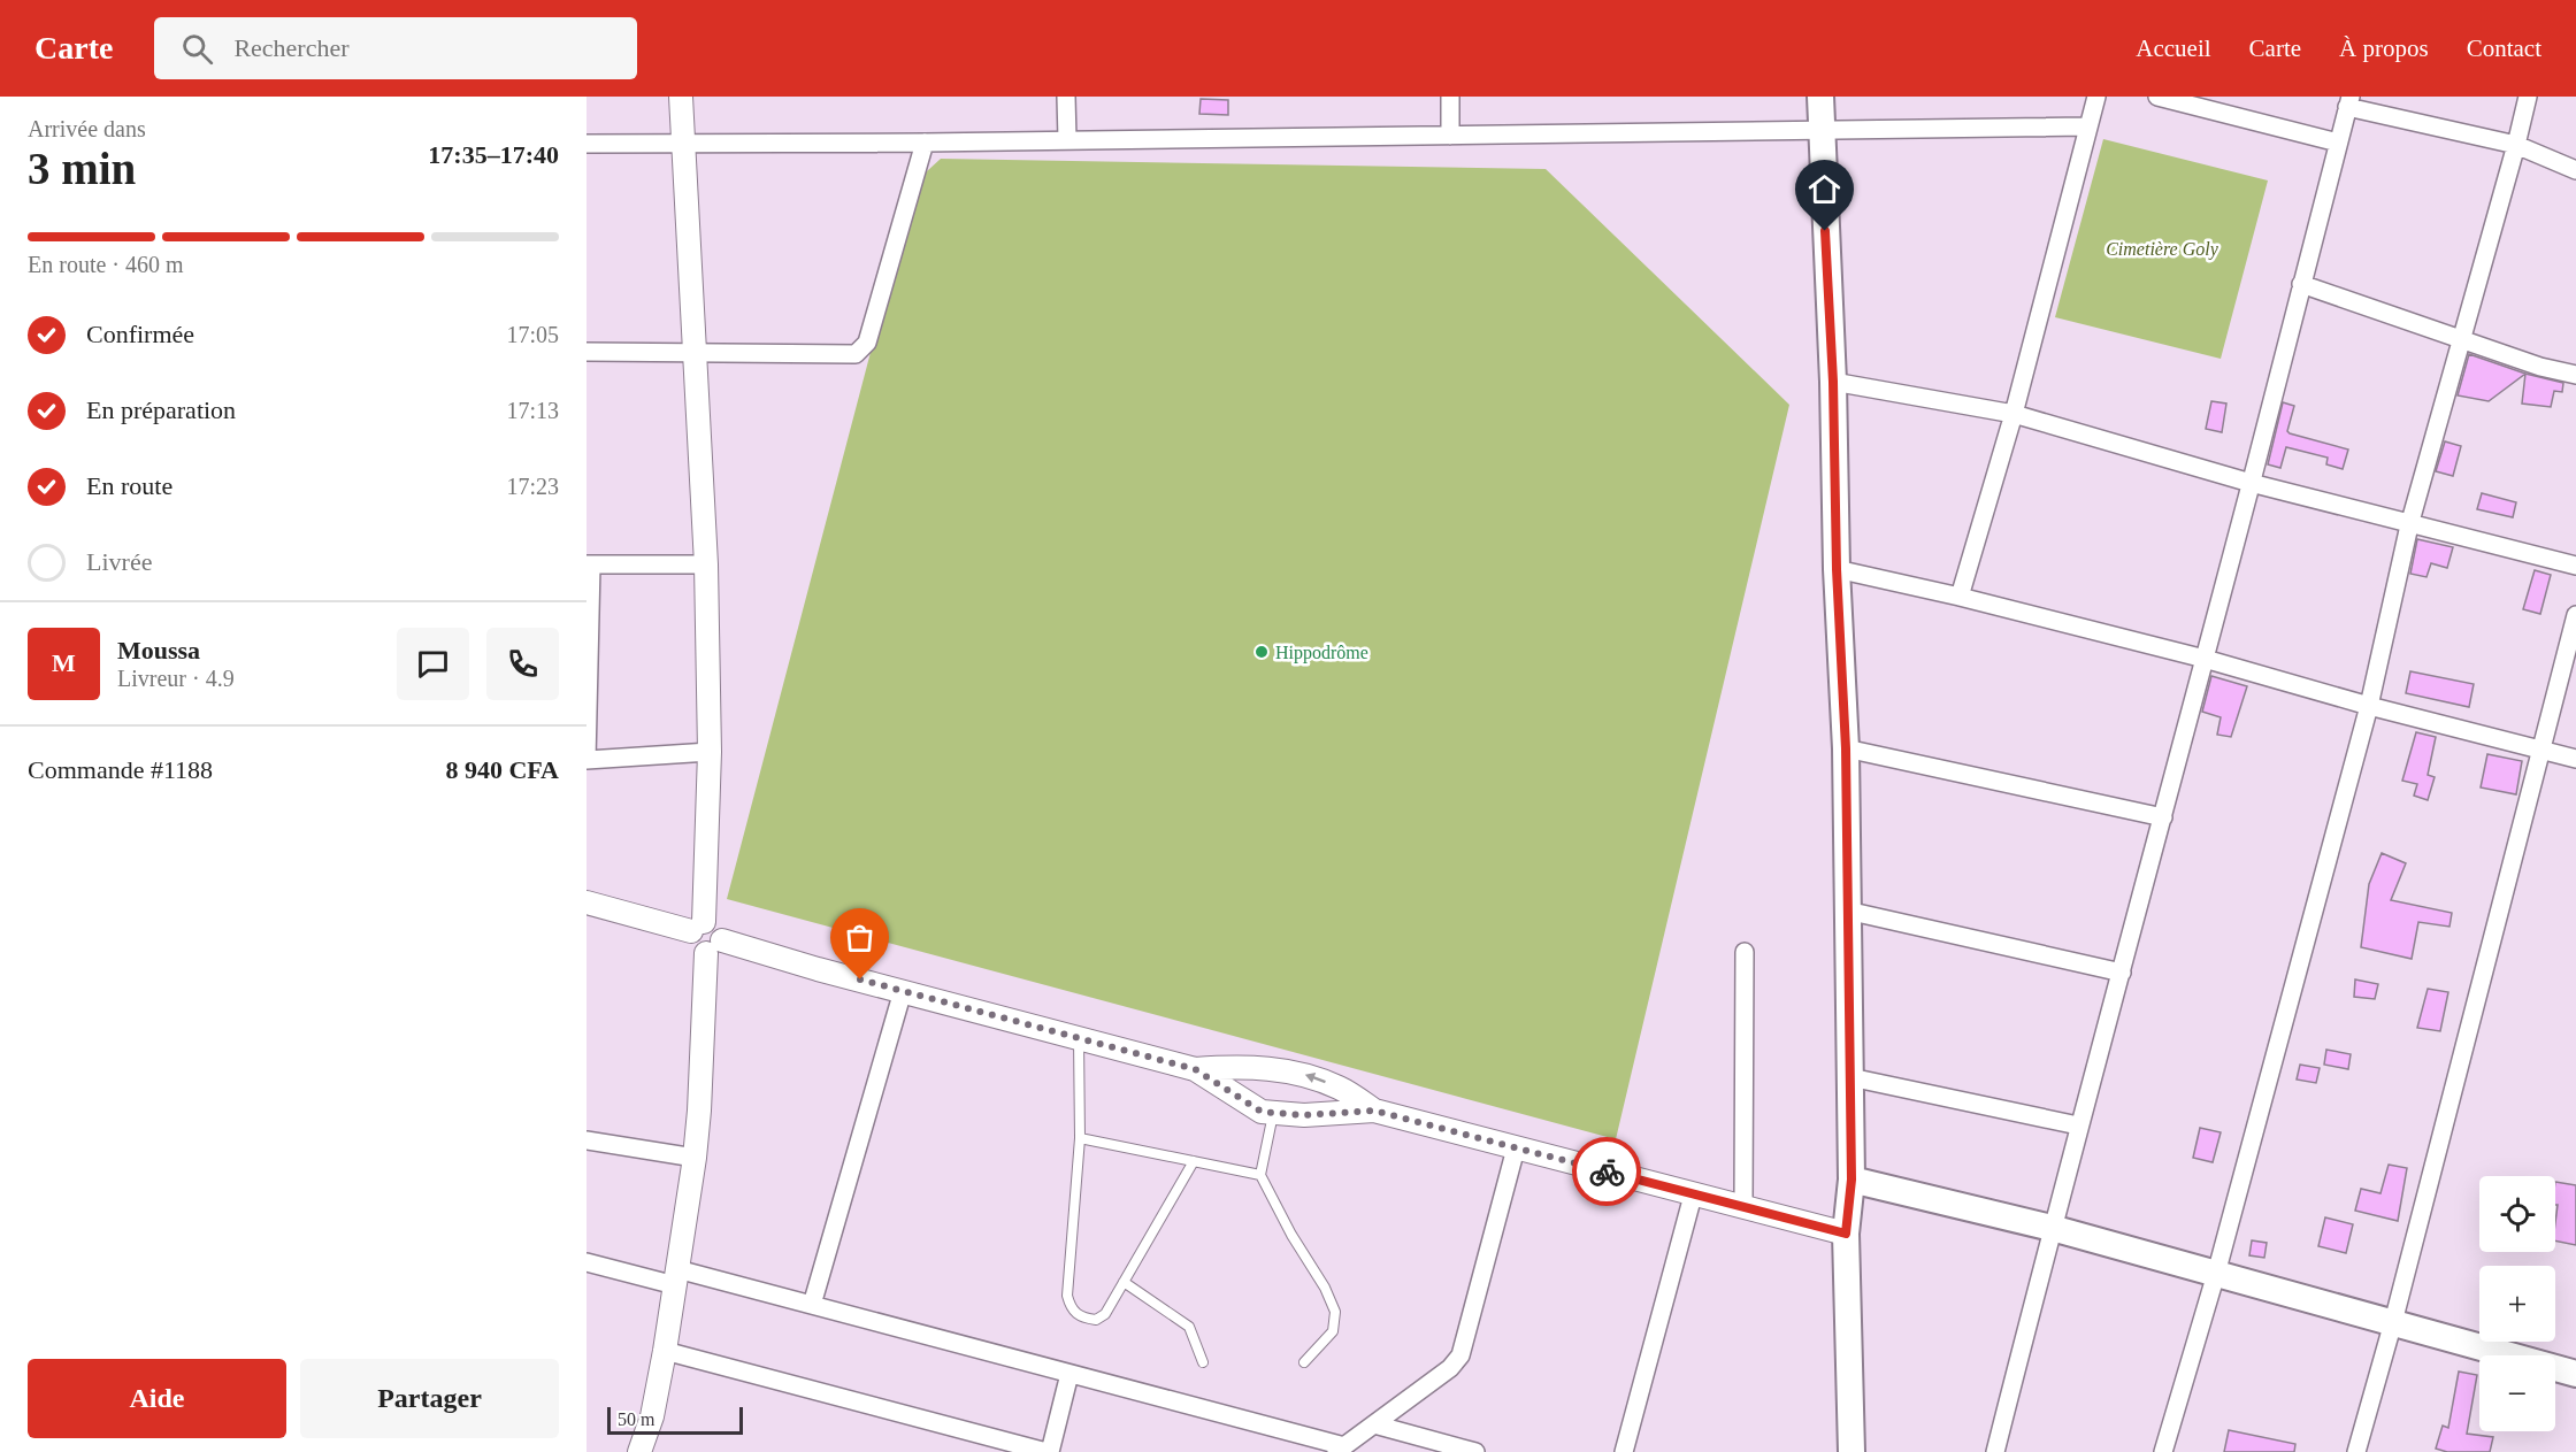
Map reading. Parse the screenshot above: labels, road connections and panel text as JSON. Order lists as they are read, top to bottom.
{
  "parks": ["Cimetière Goly"],
  "places": ["Hippodrôme"],
  "scale_bar": "50 m",
  "page": {
    "header": "Carte",
    "search": "Rechercher",
    "nav": [
      "Accueil",
      "Carte",
      "À propos",
      "Contact"
    ],
    "heading": ["3 min", "Arrivée dans", "17:35–17:40"],
    "panel": [
      "Moussa",
      "Livreur · 4.9",
      "Commande #1188",
      "8 940 CFA"
    ],
    "bar": "En route · 460 m",
    "list": [
      ["Confirmée", "17:05"],
      ["En préparation", "17:13"],
      ["En route", "17:23"],
      "Livrée"
    ],
    "round": "M",
    "map_buttons": ["+", "−"],
    "buttons": ["Aide", "Partager"],
    "scale": "50 m"
  }
}
